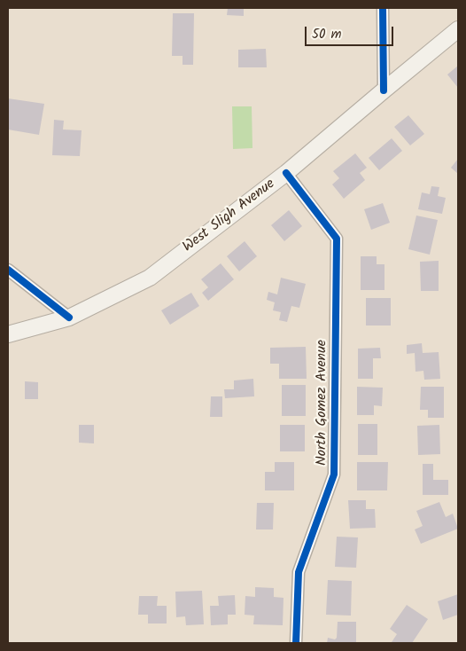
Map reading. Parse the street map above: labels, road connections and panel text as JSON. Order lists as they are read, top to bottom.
{
  "streets": {
    "main road": ["West Sligh Avenue"],
    "street": ["North Gomez Avenue"]
  },
  "crossings": [
    ["West Sligh Avenue", "North Gomez Avenue"]
  ],
  "scale_bar": "50 m"
}
